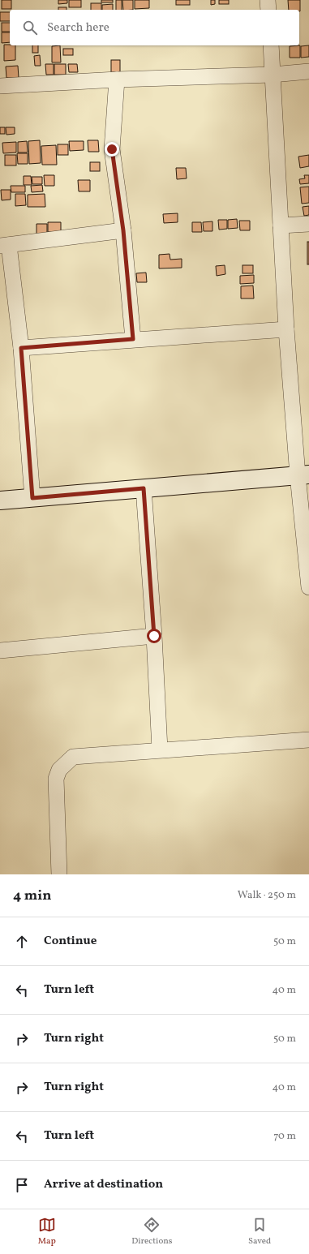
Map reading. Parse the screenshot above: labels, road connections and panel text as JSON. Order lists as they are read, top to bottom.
{
  "page": {
    "search": "Search here",
    "heading": ["4 min", "Walk · 250 m"],
    "list": [
      ["Continue", "50 m"],
      ["Turn left", "40 m"],
      ["Turn right", "50 m"],
      ["Turn right", "40 m"],
      ["Turn left", "70 m"],
      "Arrive at destination"
    ],
    "nav": ["Map", "Directions", "Saved"]
  }
}
